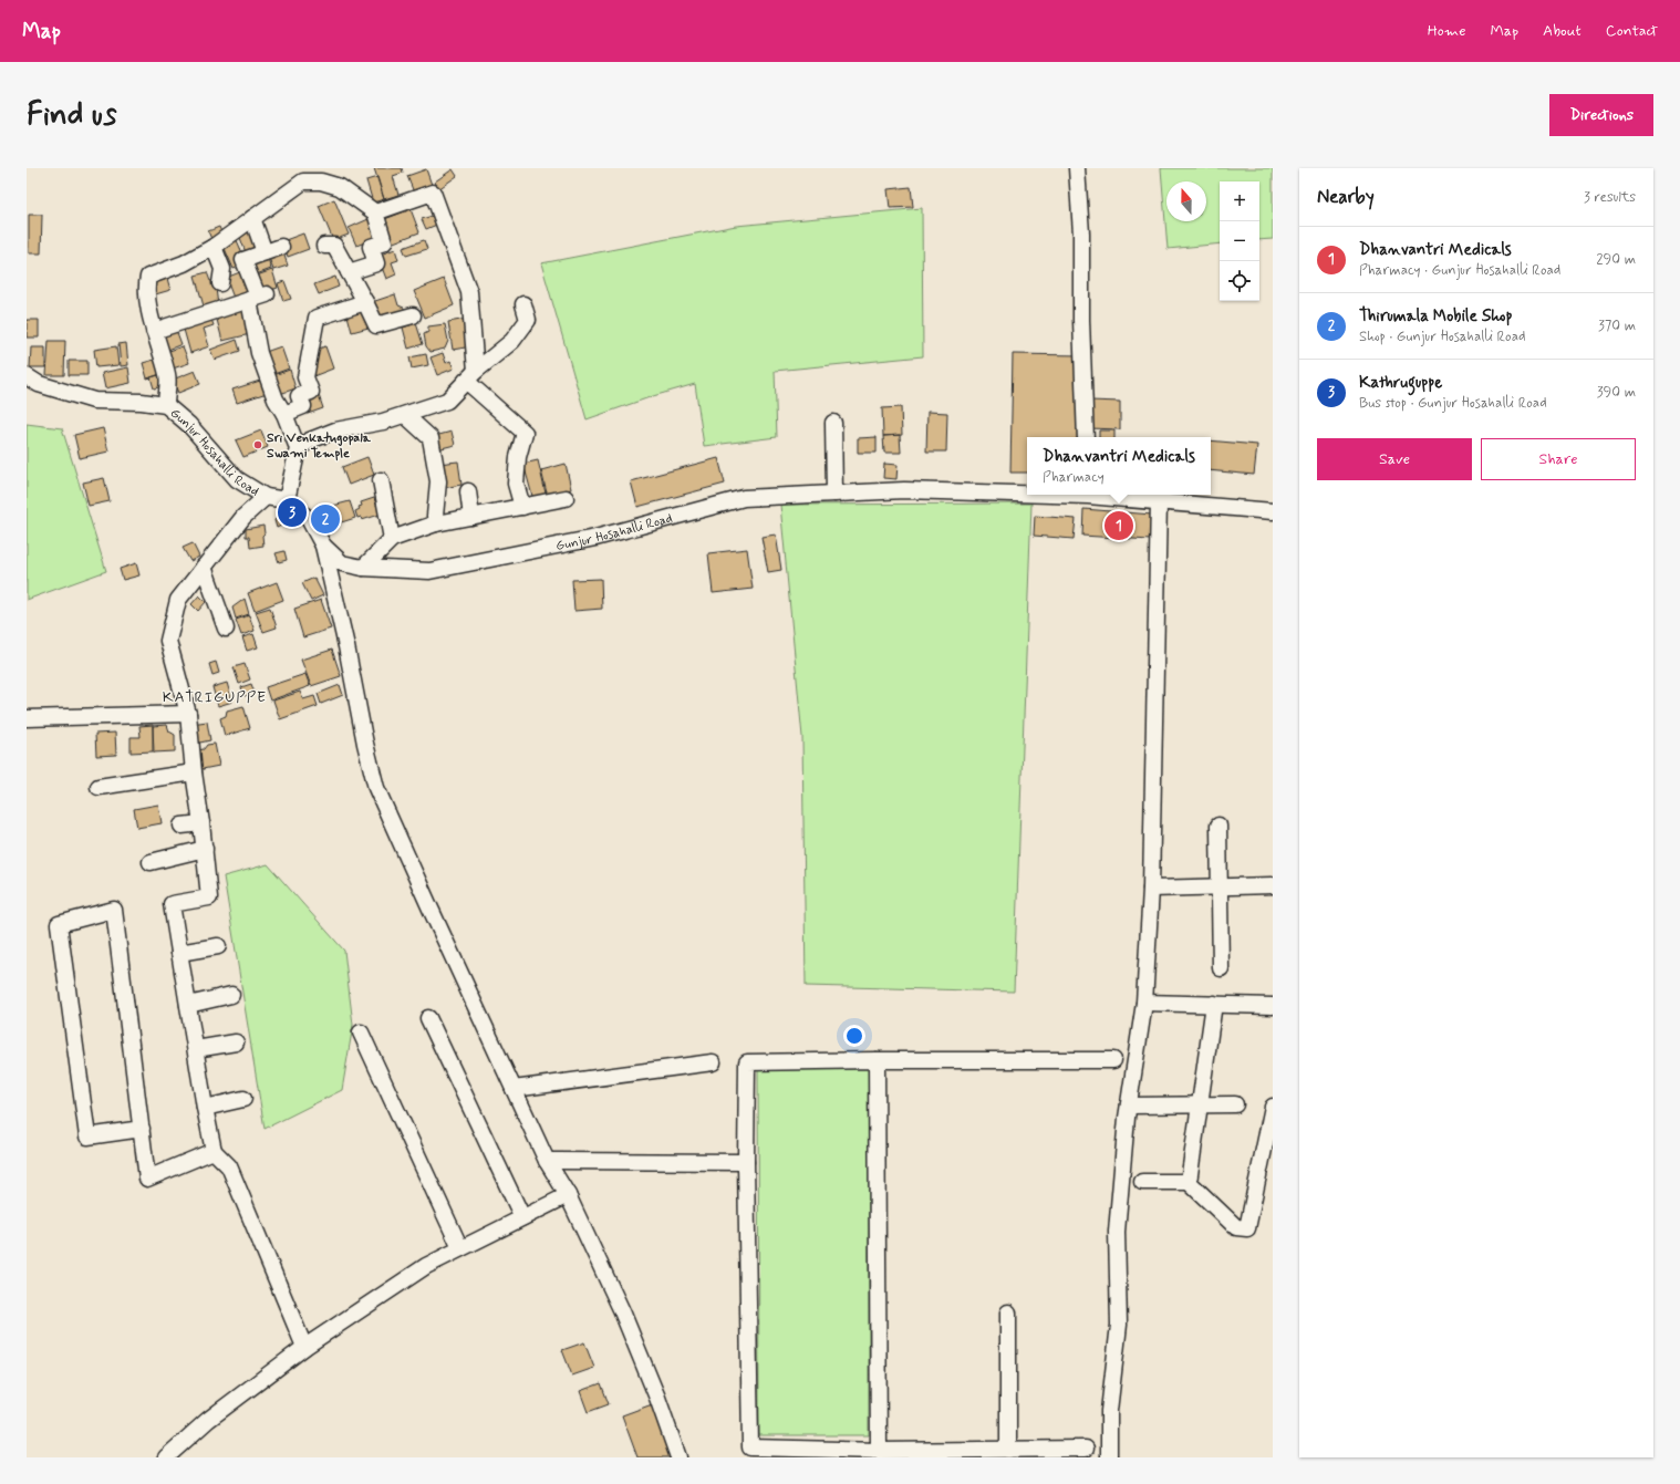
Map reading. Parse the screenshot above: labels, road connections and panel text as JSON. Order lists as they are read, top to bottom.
{
  "streets": {
    "street": ["Gunjur Hosahalli Road"]
  },
  "districts": ["KATRIGUPPE"],
  "places": ["Sri Venkatugopala Swami Temple"],
  "north": "top",
  "page": {
    "header": "Map",
    "nav": [
      "Home",
      "Map",
      "About",
      "Contact"
    ],
    "buttons": [
      "Directions",
      ["Save", "Share"]
    ],
    "title": "Find us",
    "heading": ["Nearby", "3 results"],
    "map_buttons": ["+", "−"],
    "list": [
      {
        "mark": "1",
        "name": "Dhanvantri Medicals",
        "note": "Pharmacy · Gunjur Hosahalli Road",
        "value": "290 m"
      },
      {
        "mark": "2",
        "name": "Thirumala Mobile Shop",
        "note": "Shop · Gunjur Hosahalli Road",
        "value": "370 m"
      },
      {
        "mark": "3",
        "name": "Kathruguppe",
        "note": "Bus stop · Gunjur Hosahalli Road",
        "value": "390 m"
      }
    ],
    "popup": ["Dhanvantri Medicals", "Pharmacy"],
    "pins": ["3", "2", "1"]
  }
}
